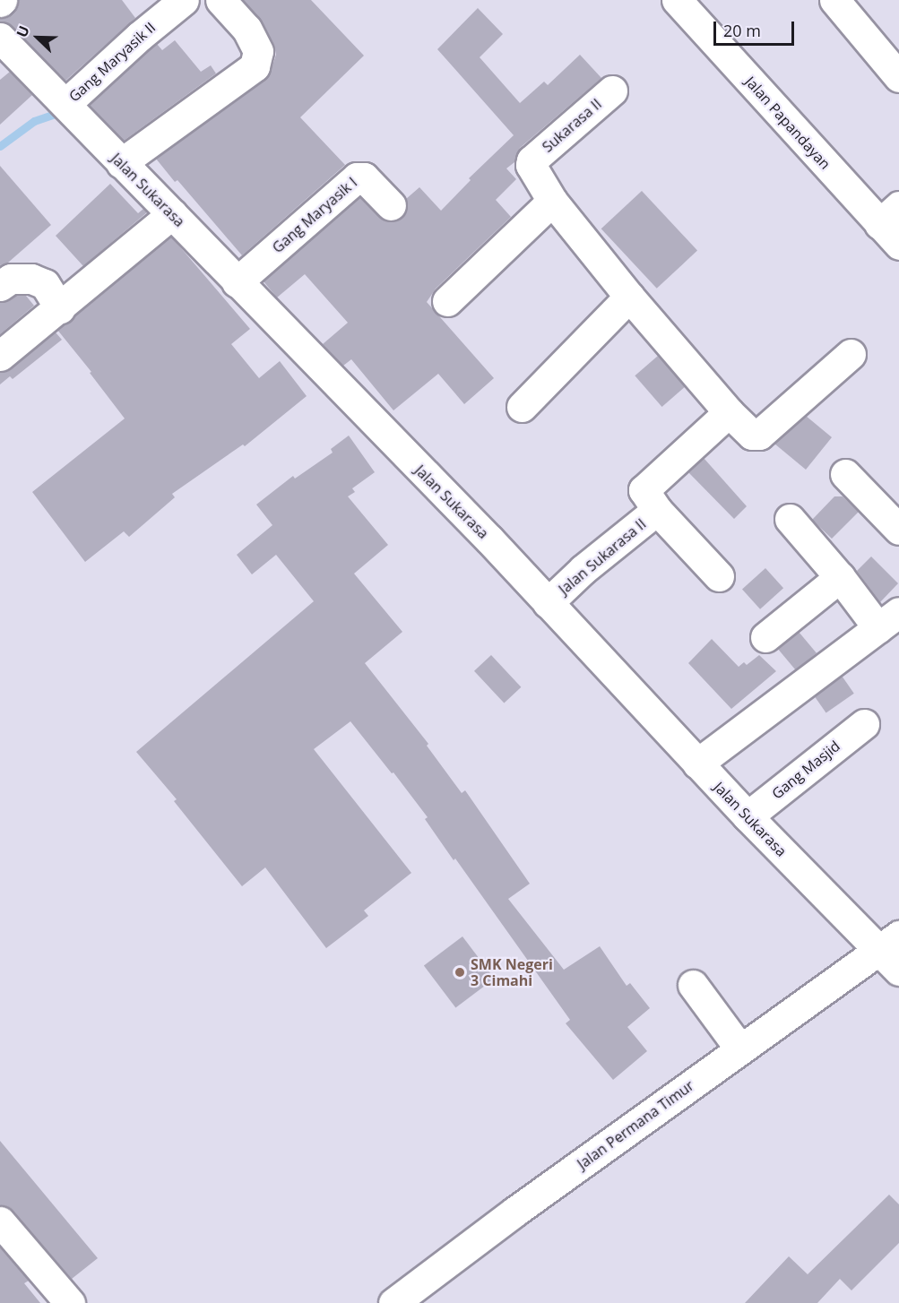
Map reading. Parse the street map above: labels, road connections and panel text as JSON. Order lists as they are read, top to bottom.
{
  "streets": {
    "street": [
      "Gang Maryasik II",
      "Jalan Papandayan",
      "Sukarasa II",
      "Jalan Sukarasa",
      "Gang Maryasik I",
      "Jalan Sukarasa II",
      "Gang Masjid",
      "Jalan Permana Timur"
    ]
  },
  "crossings": [
    ["Gang Maryasik II", "Jalan Sukarasa"],
    ["Jalan Sukarasa", "Gang Maryasik I"],
    ["Jalan Sukarasa", "Jalan Sukarasa II"],
    ["Jalan Sukarasa", "Gang Masjid"],
    ["Jalan Sukarasa", "Jalan Permana Timur"]
  ],
  "places": ["SMK Negeri 3 Cimahi"],
  "scale_bar": "20 m",
  "north": "top left"
}
